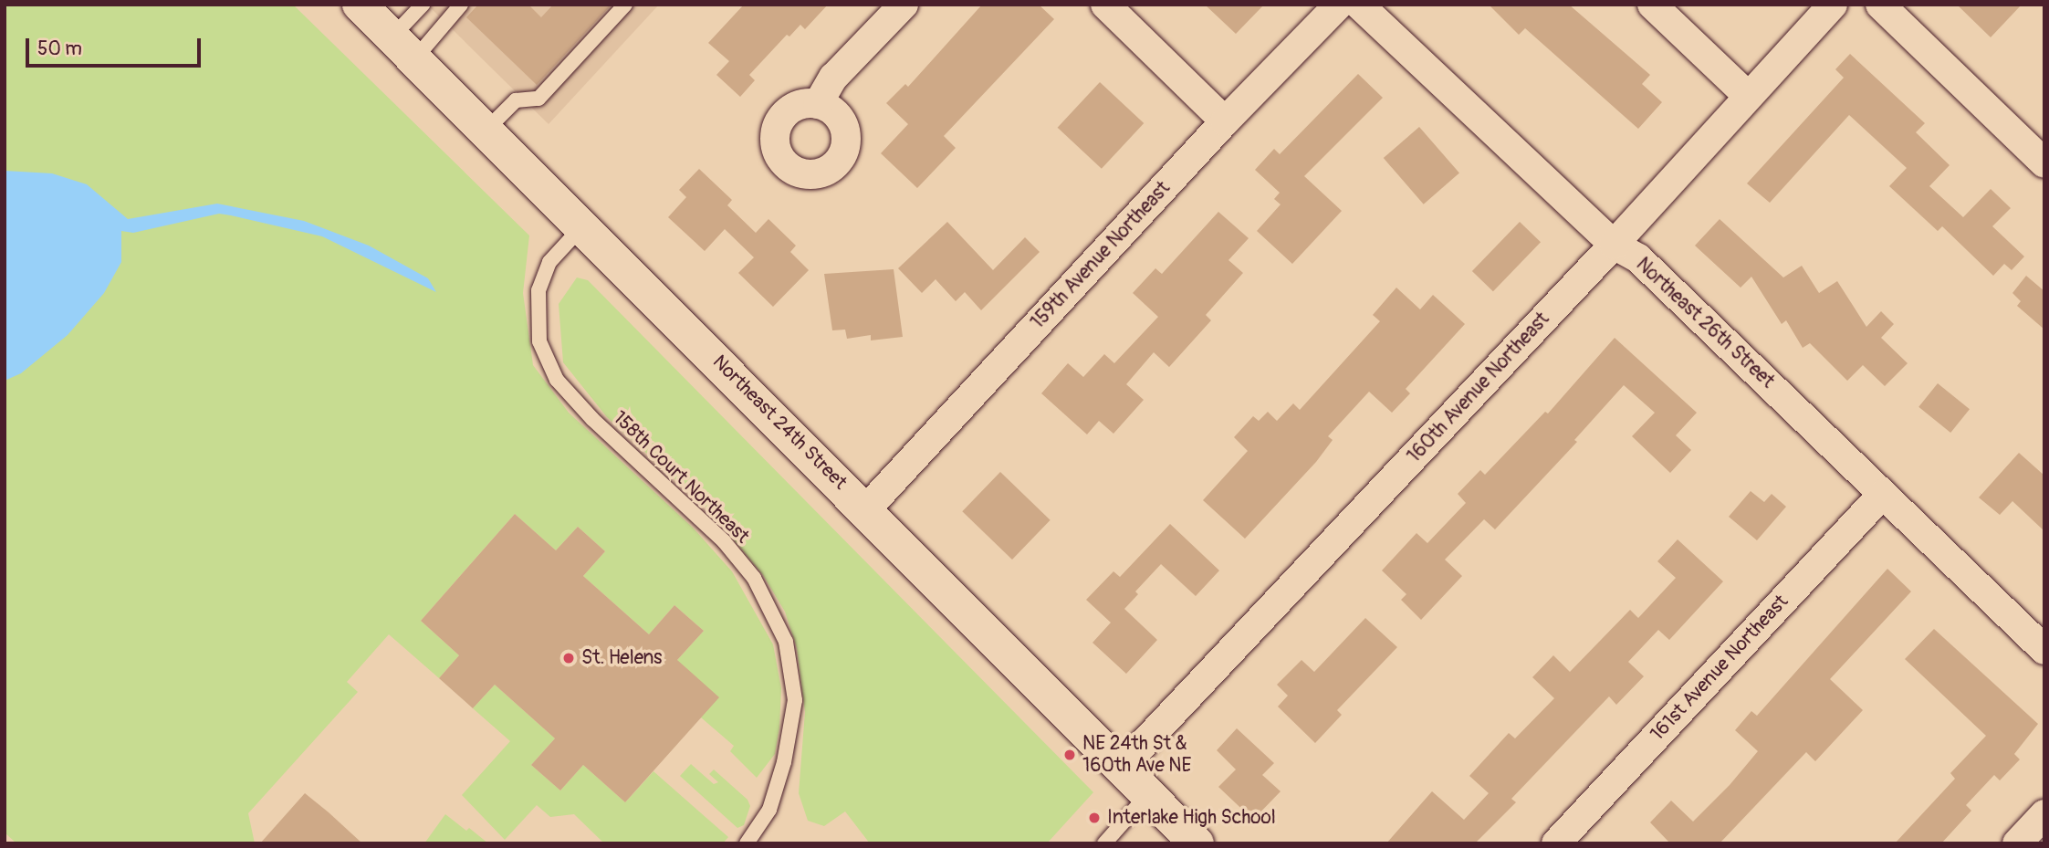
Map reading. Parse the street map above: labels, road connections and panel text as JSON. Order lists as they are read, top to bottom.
{
  "streets": {
    "main road": ["Northeast 24th Street"],
    "street": [
      "159th Avenue Northeast",
      "Northeast 26th Street",
      "160th Avenue Northeast",
      "161st Avenue Northeast"
    ],
    "lane": ["158th Court Northeast"]
  },
  "crossings": [
    ["159th Avenue Northeast", "Northeast 24th Street"],
    ["Northeast 26th Street", "160th Avenue Northeast"],
    ["Northeast 26th Street", "161st Avenue Northeast"],
    ["160th Avenue Northeast", "Northeast 24th Street"],
    ["Northeast 24th Street", "158th Court Northeast"]
  ],
  "places": ["St. Helens", "NE 24th St & 160th Ave NE", "Interlake High School"],
  "scale_bar": "50 m"
}
